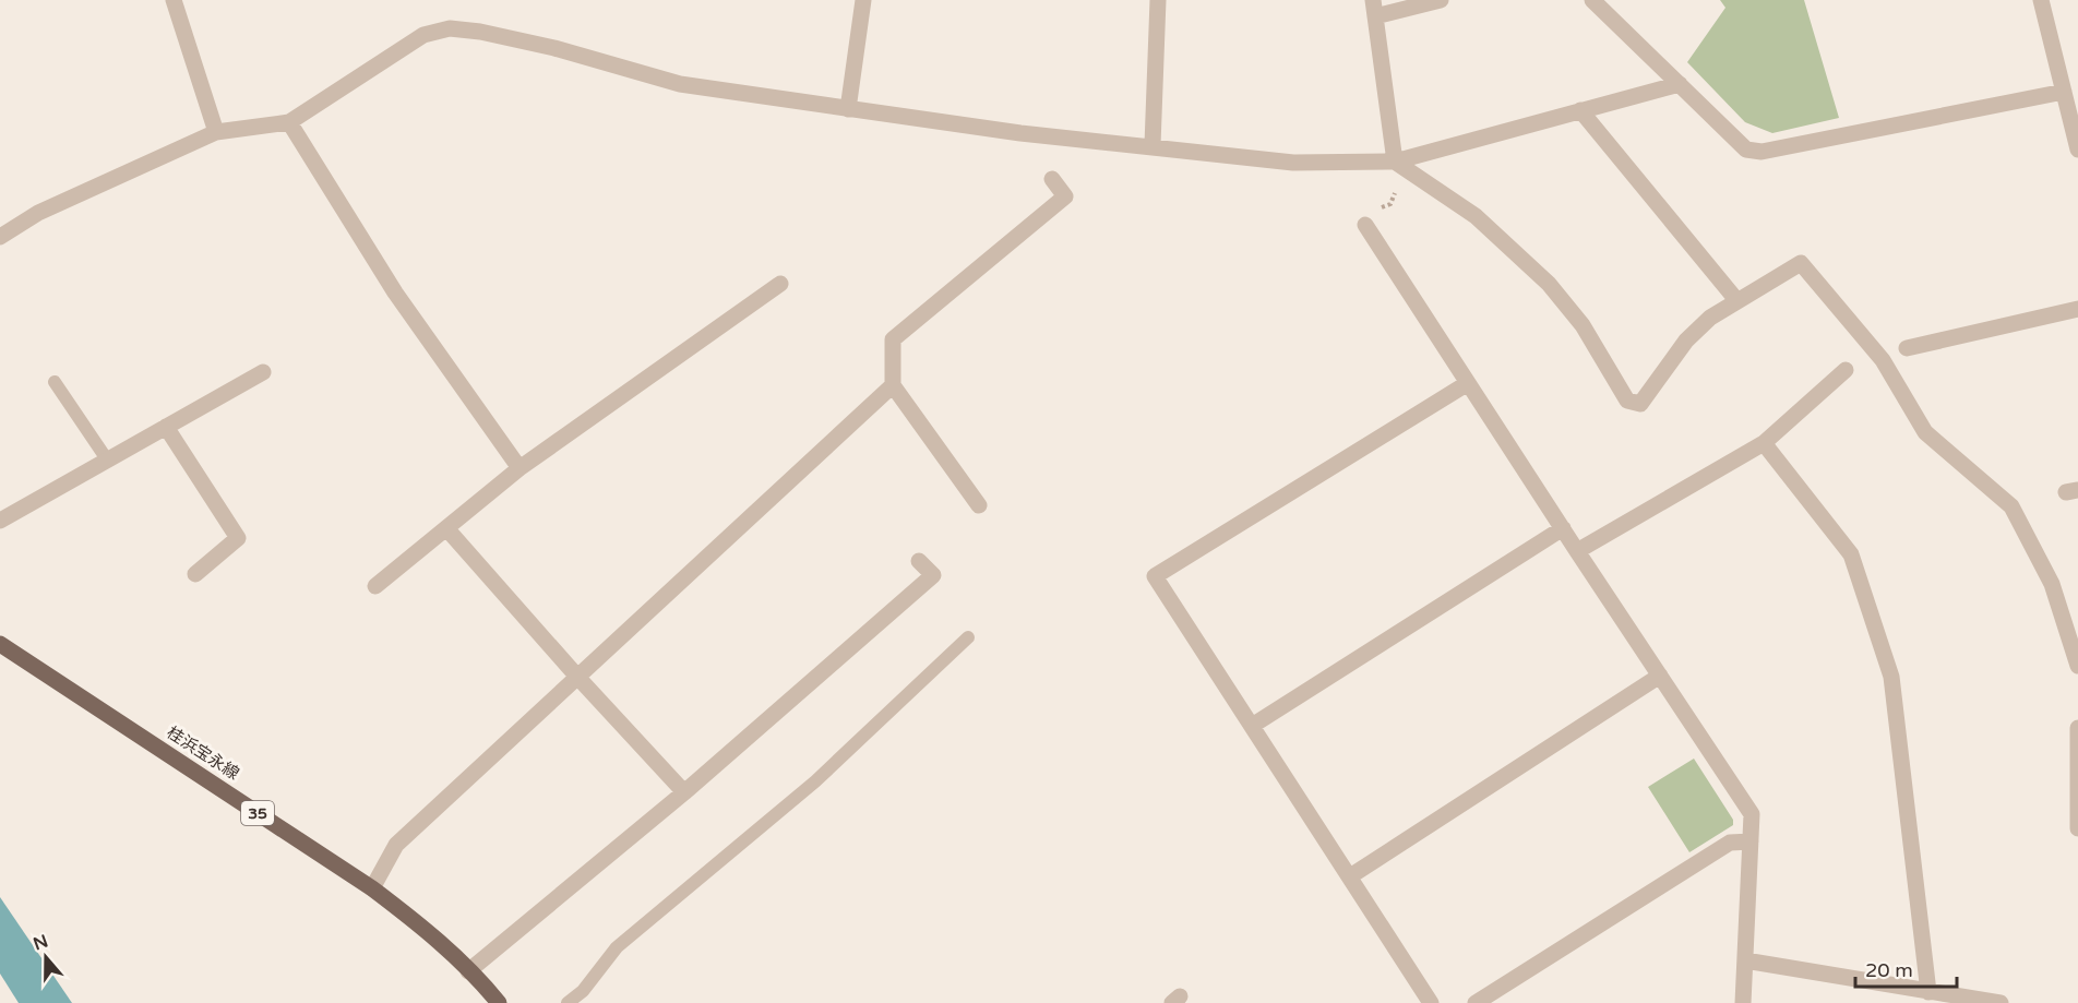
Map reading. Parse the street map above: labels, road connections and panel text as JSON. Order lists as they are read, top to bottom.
{
  "streets": {
    "main road": ["桂浜宝永線", "35"]
  },
  "scale_bar": "20 m",
  "north": "top"
}
